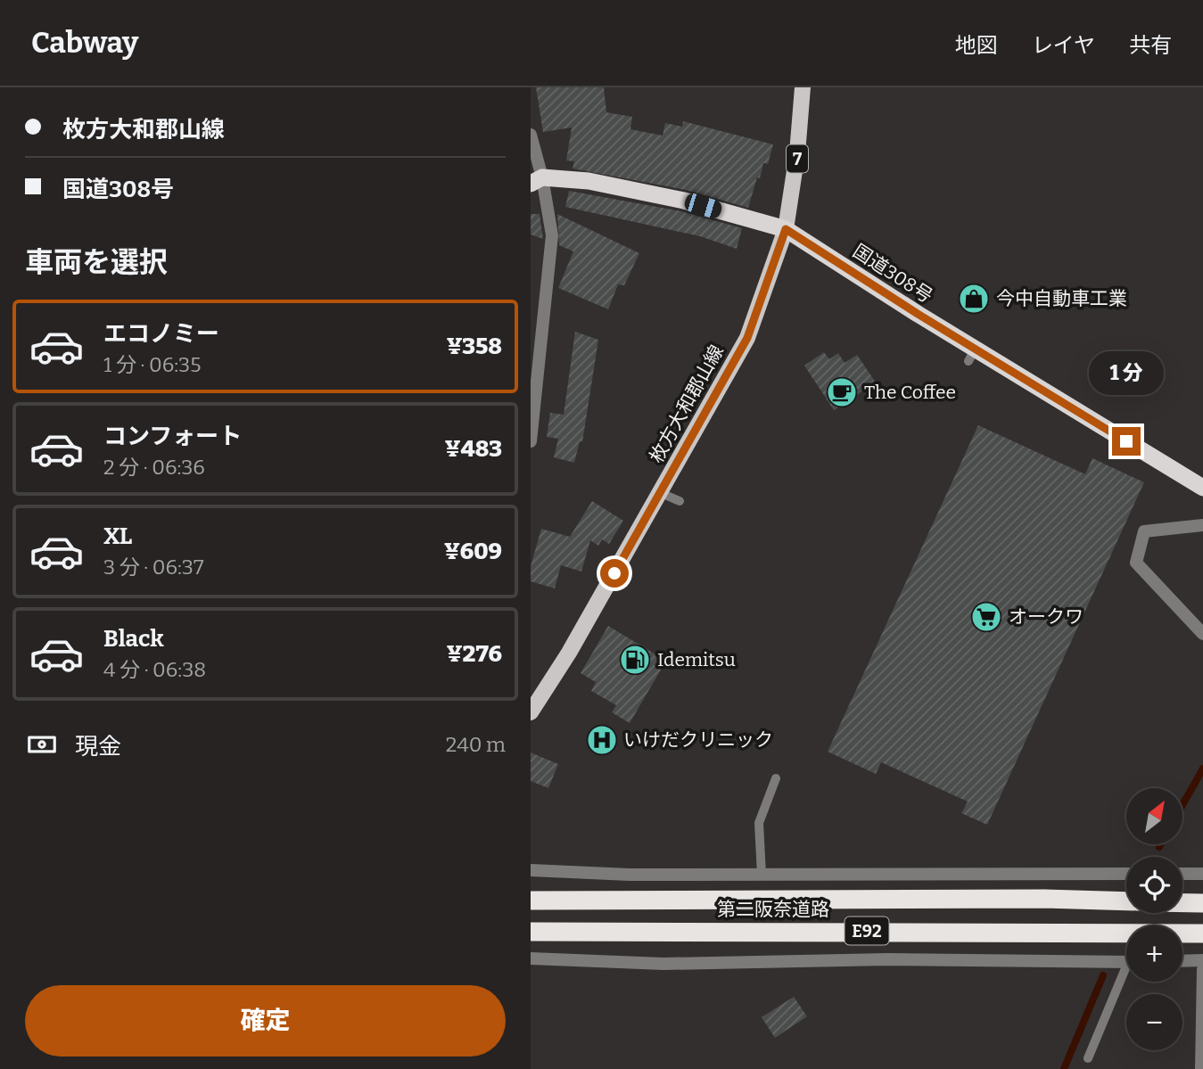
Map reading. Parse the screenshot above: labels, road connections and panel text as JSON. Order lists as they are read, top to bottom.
{
  "streets": {
    "highway": ["国道308号", "第二阪奈道路", "E92"],
    "main road": ["7", "枚方大和郡山線"]
  },
  "crossings": [
    ["国道308号", "枚方大和郡山線"]
  ],
  "places": {
    "shop": ["今中自動車工業"],
    "cafe": ["The Coffee"],
    "supermarket": ["オークワ"],
    "fuel station": ["Idemitsu"],
    "hospital": ["いけだクリニック"]
  },
  "north": "top right",
  "page": {
    "header": "Cabway",
    "nav": ["地図", "レイヤ", "共有"],
    "banner": ["枚方大和郡山線", "国道308号"],
    "heading": "車両を選択",
    "list": [
      {
        "name": "エコノミー",
        "note": "1 分 · 06:35",
        "value": "¥358"
      },
      {
        "name": "コンフォート",
        "note": "2 分 · 06:36",
        "value": "¥483"
      },
      {
        "name": "XL",
        "note": "3 分 · 06:37",
        "value": "¥609"
      },
      {
        "name": "Black",
        "note": "4 分 · 06:38",
        "value": "¥276"
      }
    ],
    "bubble": "1 分",
    "pay": ["現金", "240 m"],
    "map_buttons": ["+", "−"],
    "buttons": "確定"
  }
}
